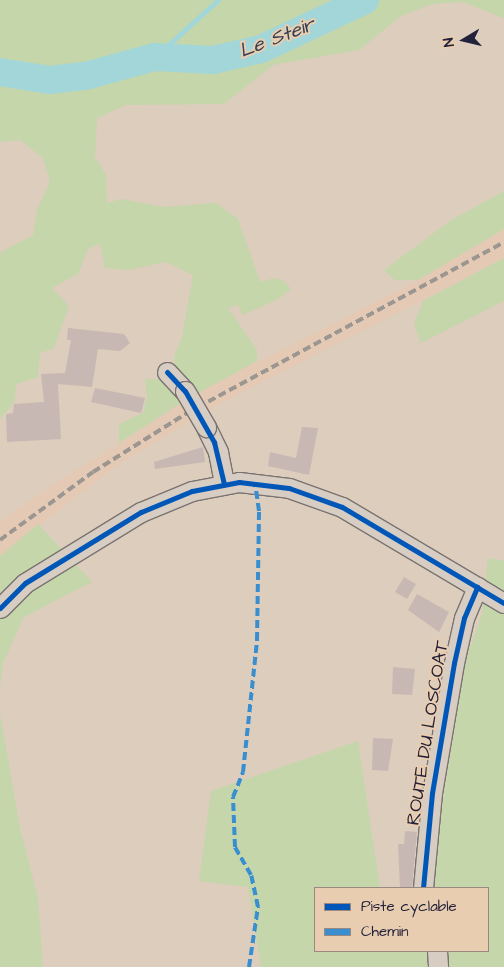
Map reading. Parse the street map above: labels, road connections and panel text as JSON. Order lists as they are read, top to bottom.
{
  "streets": {
    "street": ["ROUTE DU LOSCOAT"]
  },
  "water": ["Le Steir"],
  "legend": ["Piste cyclable", "Chemin"],
  "north": "left"
}
